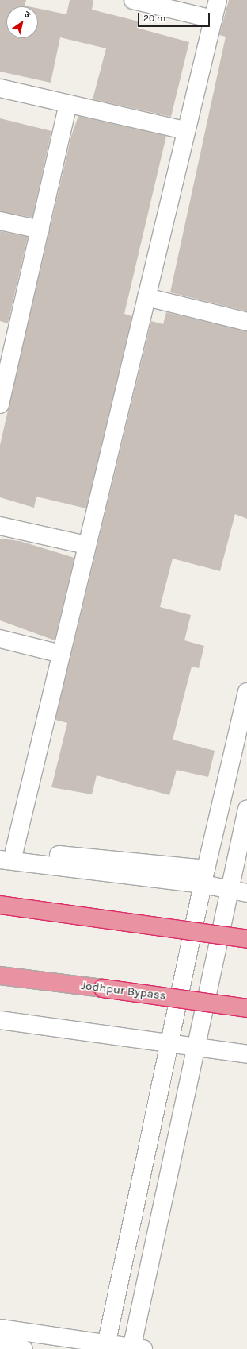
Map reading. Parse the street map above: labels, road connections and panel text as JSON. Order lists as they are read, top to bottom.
{
  "streets": {
    "highway": ["Jodhpur Bypass"]
  },
  "scale_bar": "20 m",
  "north": "top right"
}
